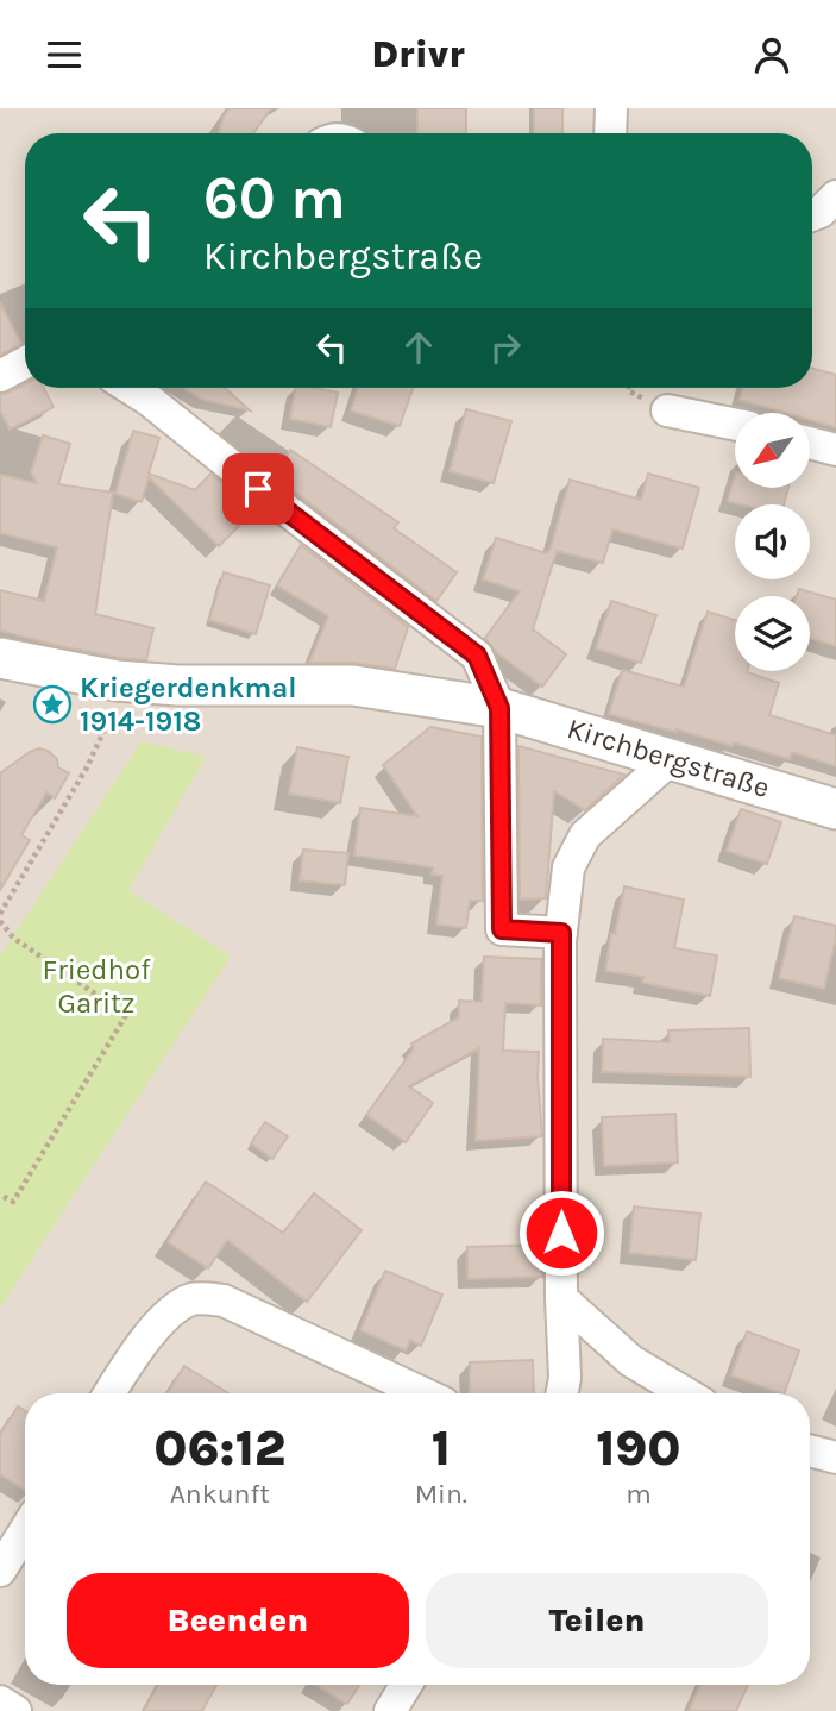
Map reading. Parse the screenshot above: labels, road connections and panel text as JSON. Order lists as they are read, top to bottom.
{
  "streets": {
    "street": ["Kirchbergstraße"]
  },
  "parks": ["Friedhof Garitz"],
  "places": {
    "place": ["Kriegerdenkmal 1914-1918"]
  },
  "north": "bottom left",
  "page": {
    "header": "Drivr",
    "turn": ["60 m", "Kirchbergstraße"],
    "eta": [
      "06:12",
      "Ankunft",
      "1",
      "Min.",
      "190",
      "m"
    ],
    "buttons": ["Beenden", "Teilen"]
  }
}
